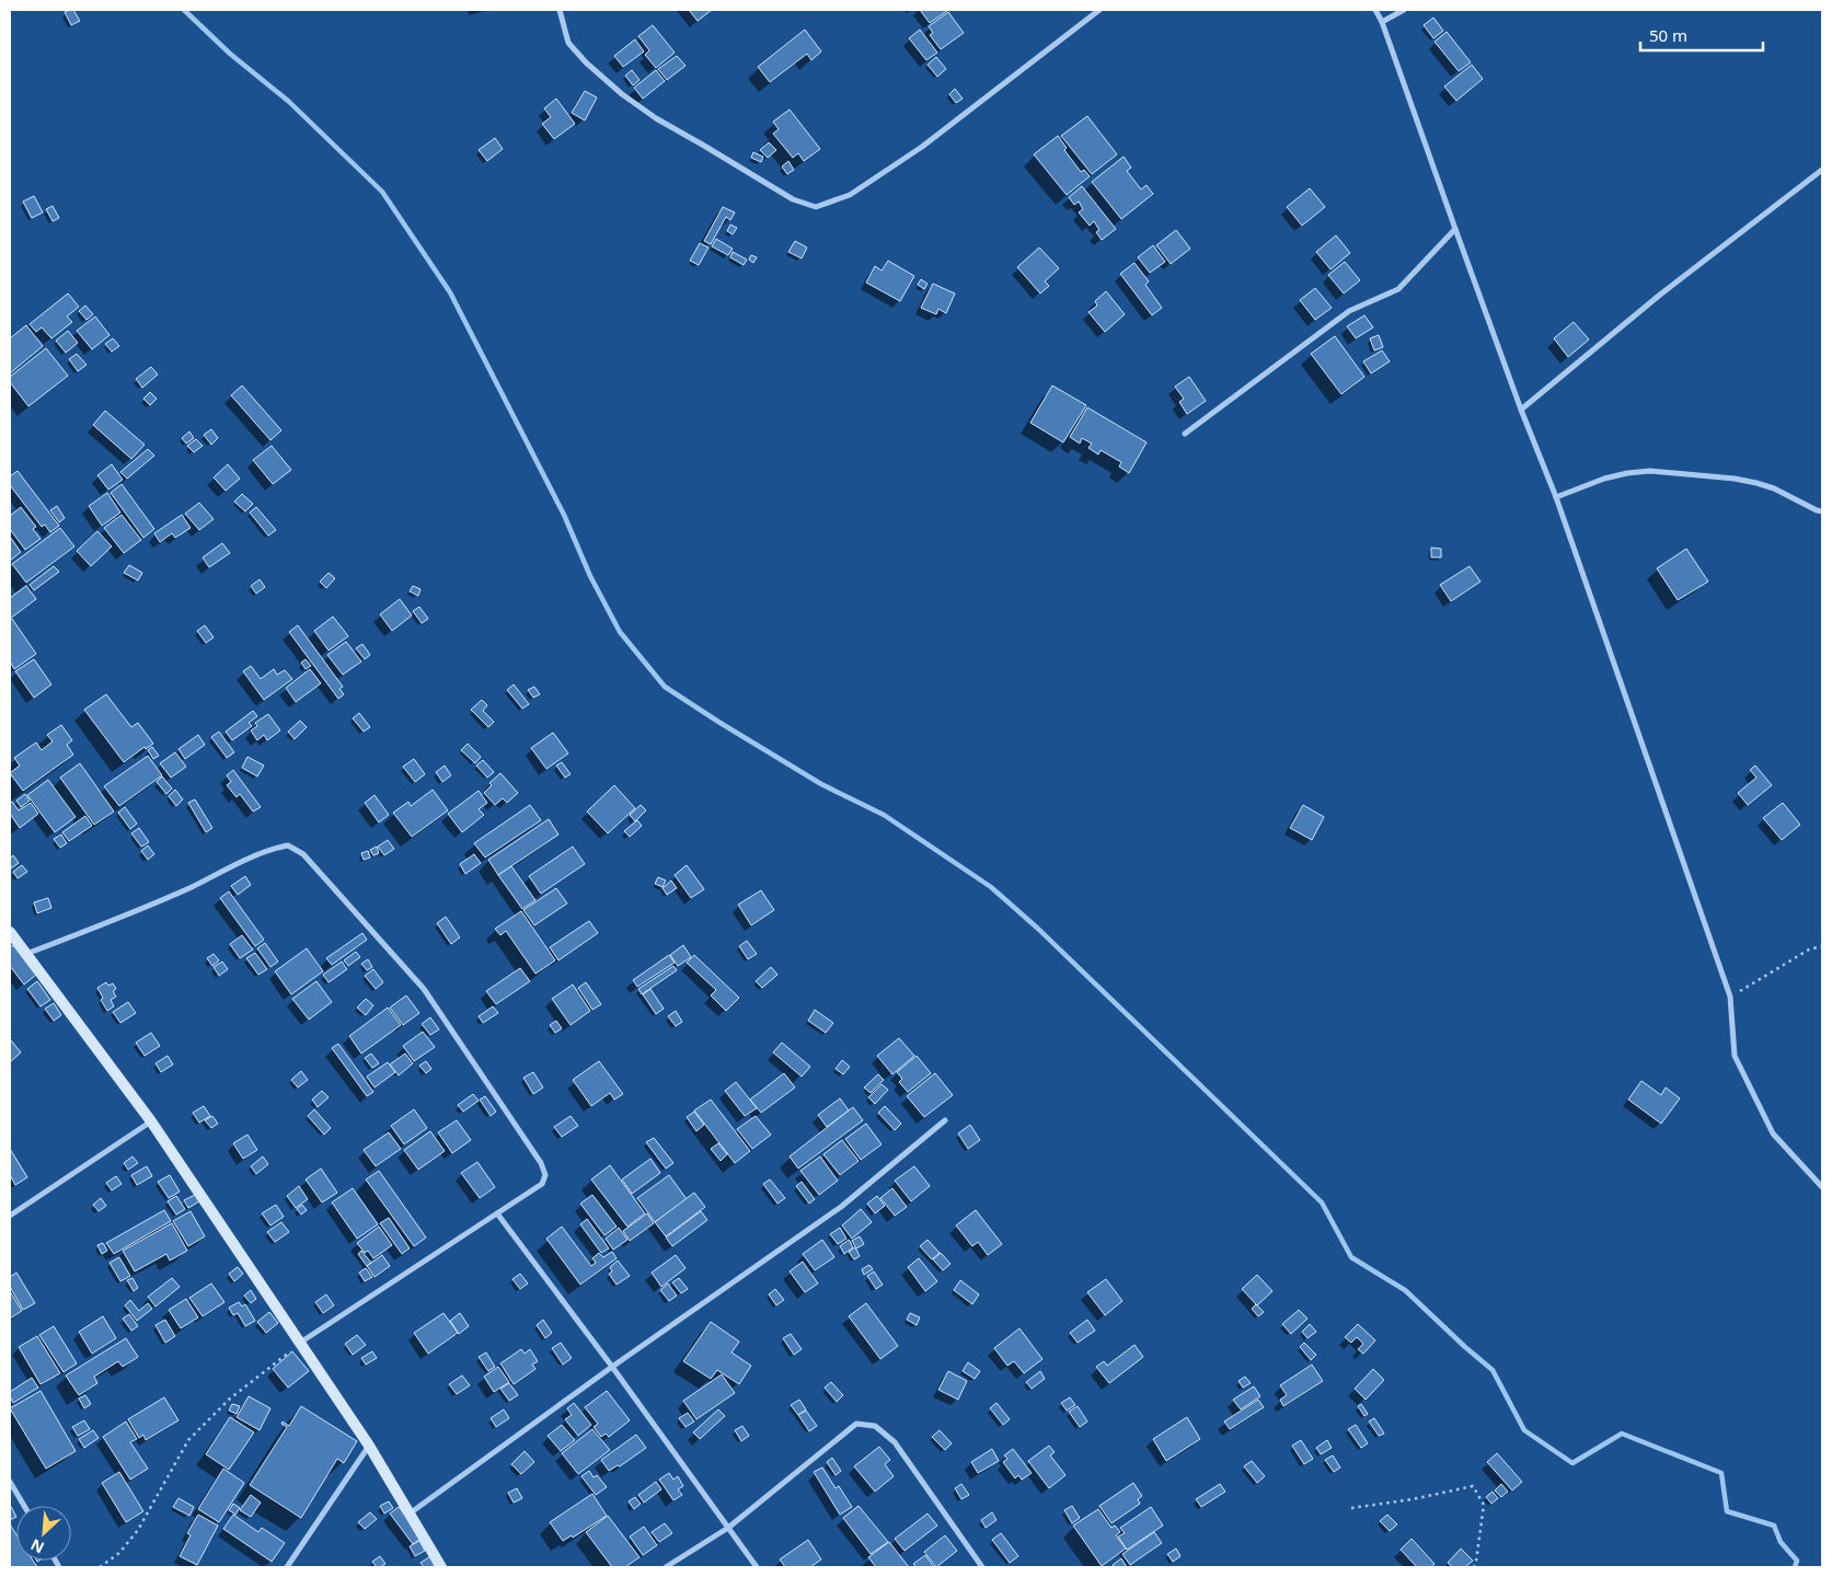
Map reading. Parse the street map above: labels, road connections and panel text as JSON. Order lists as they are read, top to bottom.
{
  "scale_bar": "50 m",
  "north": "bottom left"
}
